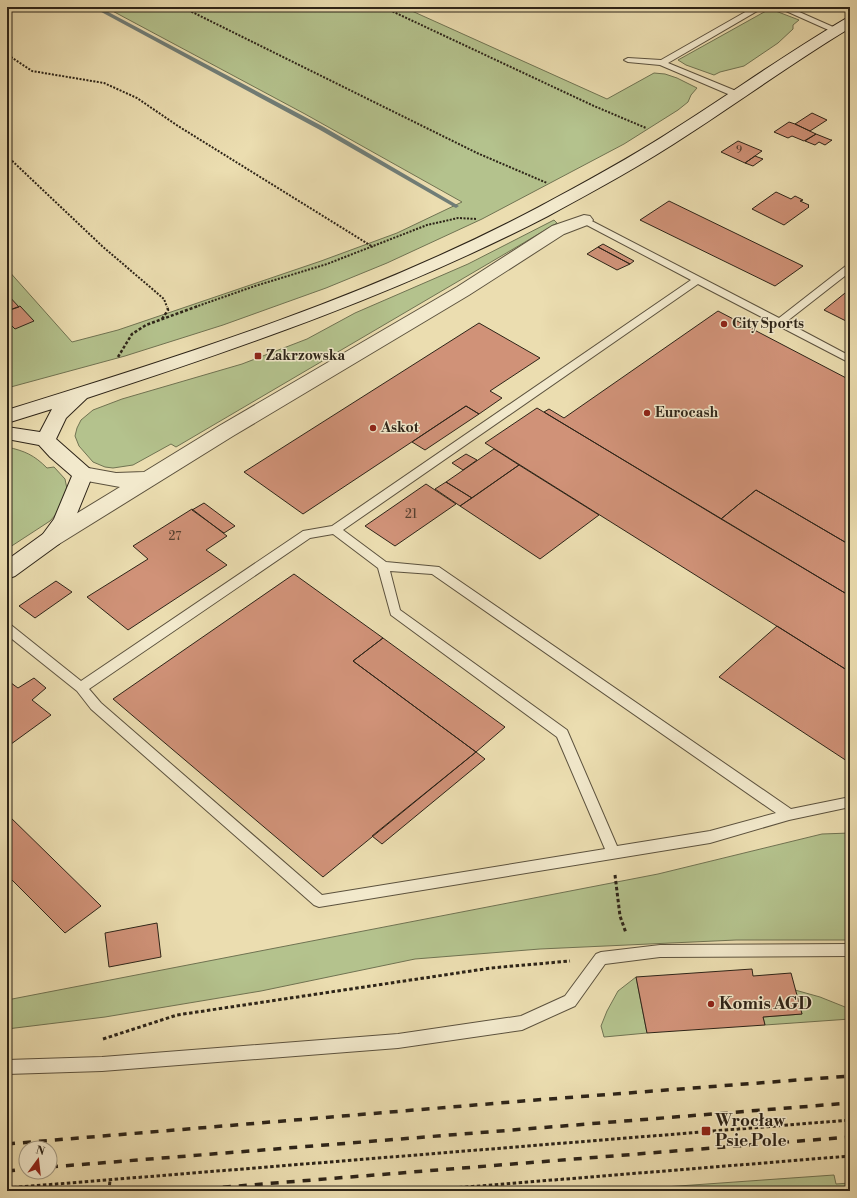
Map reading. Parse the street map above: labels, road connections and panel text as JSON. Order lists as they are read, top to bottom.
{
  "places": {
    "other": [
      "City Sports",
      "Eurocash",
      "Askot",
      "Komis AGD"
    ],
    "transit": ["Zakrzowska", "Wrocław Psie Pole"]
  },
  "house_numbers": ["9", "21", "27"],
  "north": "top"
}
